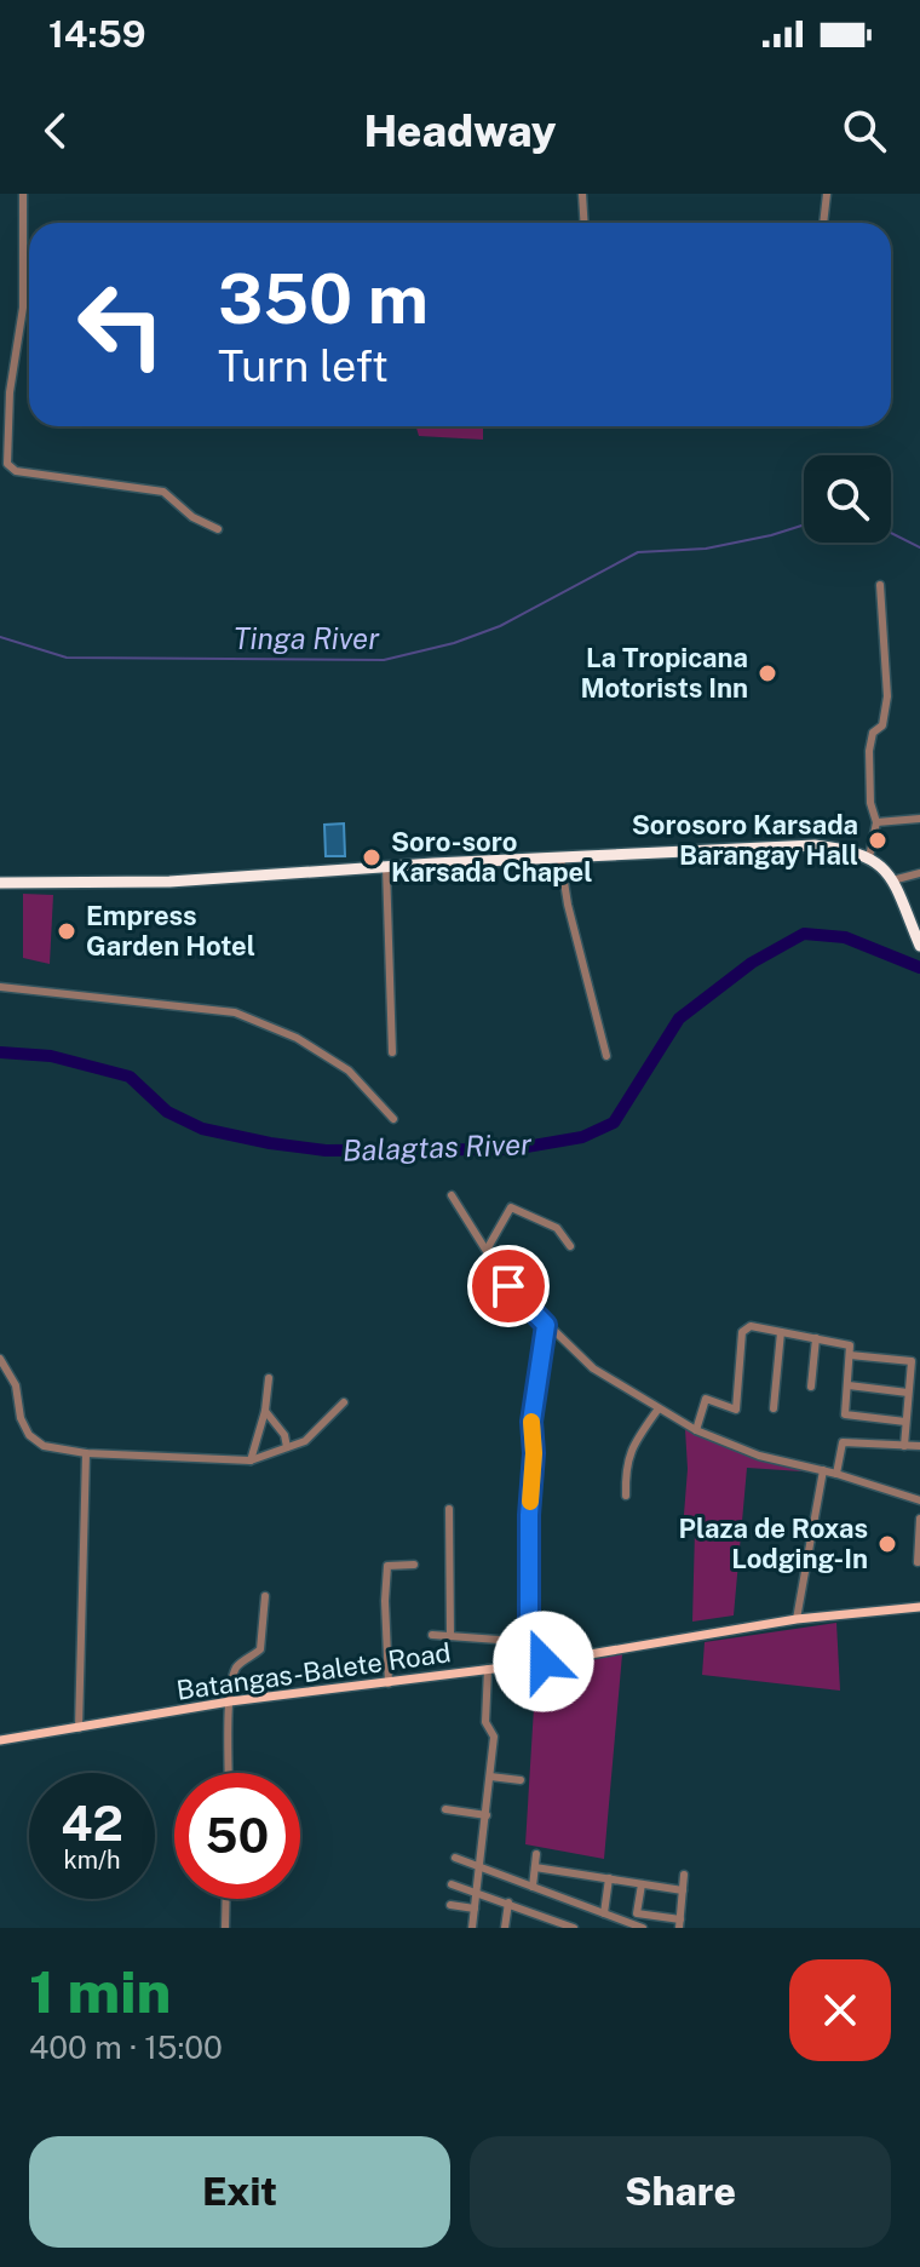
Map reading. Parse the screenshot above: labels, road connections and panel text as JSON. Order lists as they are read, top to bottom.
{
  "streets": {
    "main road": ["Batangas-Balete Road"]
  },
  "water": ["Tinga River", "Balagtas River"],
  "places": [
    "La Tropicana Motorists Inn",
    "Sorosoro Karsada Barangay Hall",
    "Soro-soro Karsada Chapel",
    "Empress Garden Hotel",
    "Plaza de Roxas Lodging-In"
  ],
  "page": {
    "status": "14:59",
    "header": "Headway",
    "turn": ["350 m", "Turn left"],
    "speed": "42 km/h",
    "limit": "50",
    "heading": ["1 min", "400 m · 15:00"],
    "buttons": ["Exit", "Share"]
  }
}
